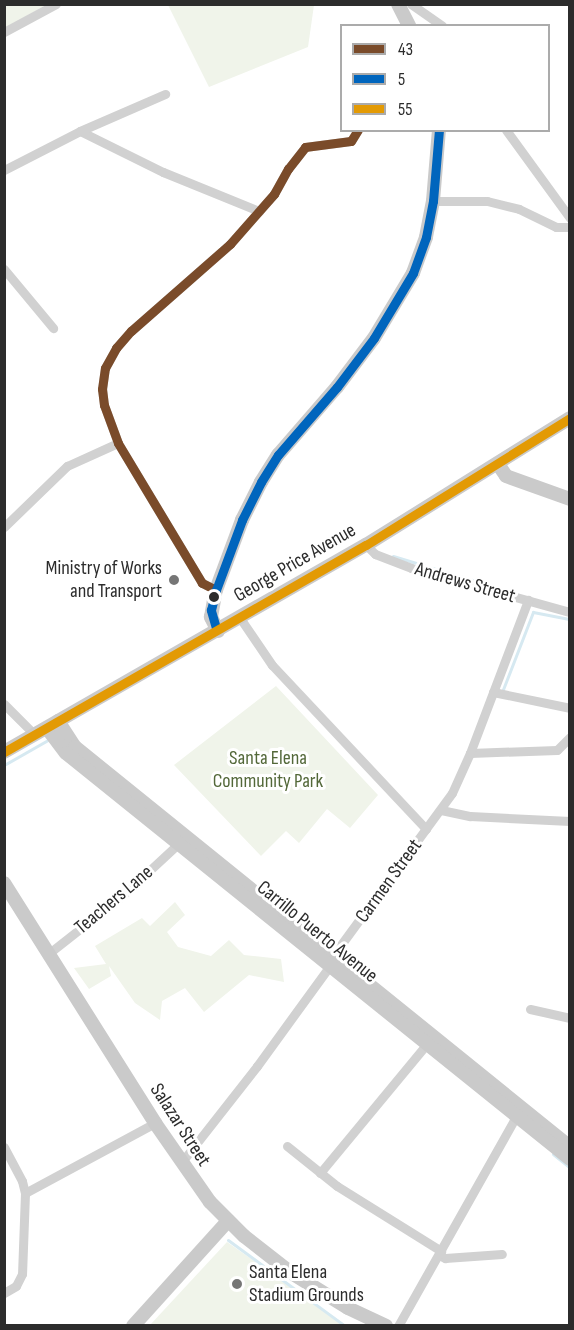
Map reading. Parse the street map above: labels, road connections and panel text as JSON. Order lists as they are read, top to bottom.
{
  "streets": {
    "main road": ["George Price Avenue", "Carrillo Puerto Avenue", "Salazar Street"],
    "street": ["Andrews Street", "Carmen Street", "Teachers Lane"]
  },
  "crossings": [
    ["George Price Avenue", "Andrews Street"],
    ["George Price Avenue", "Carrillo Puerto Avenue"],
    ["Andrews Street", "Carmen Street"],
    ["Carmen Street", "Carrillo Puerto Avenue"],
    ["Carmen Street", "Salazar Street"],
    ["Teachers Lane", "Carrillo Puerto Avenue"],
    ["Teachers Lane", "Salazar Street"]
  ],
  "parks": ["Santa Elena Community Park"],
  "places": ["Ministry of Works and Transport", "Santa Elena Stadium Grounds"],
  "lines": ["transit line 43", "transit line 5", "transit line 55"],
  "legend": ["43", "5", "55"]
}
